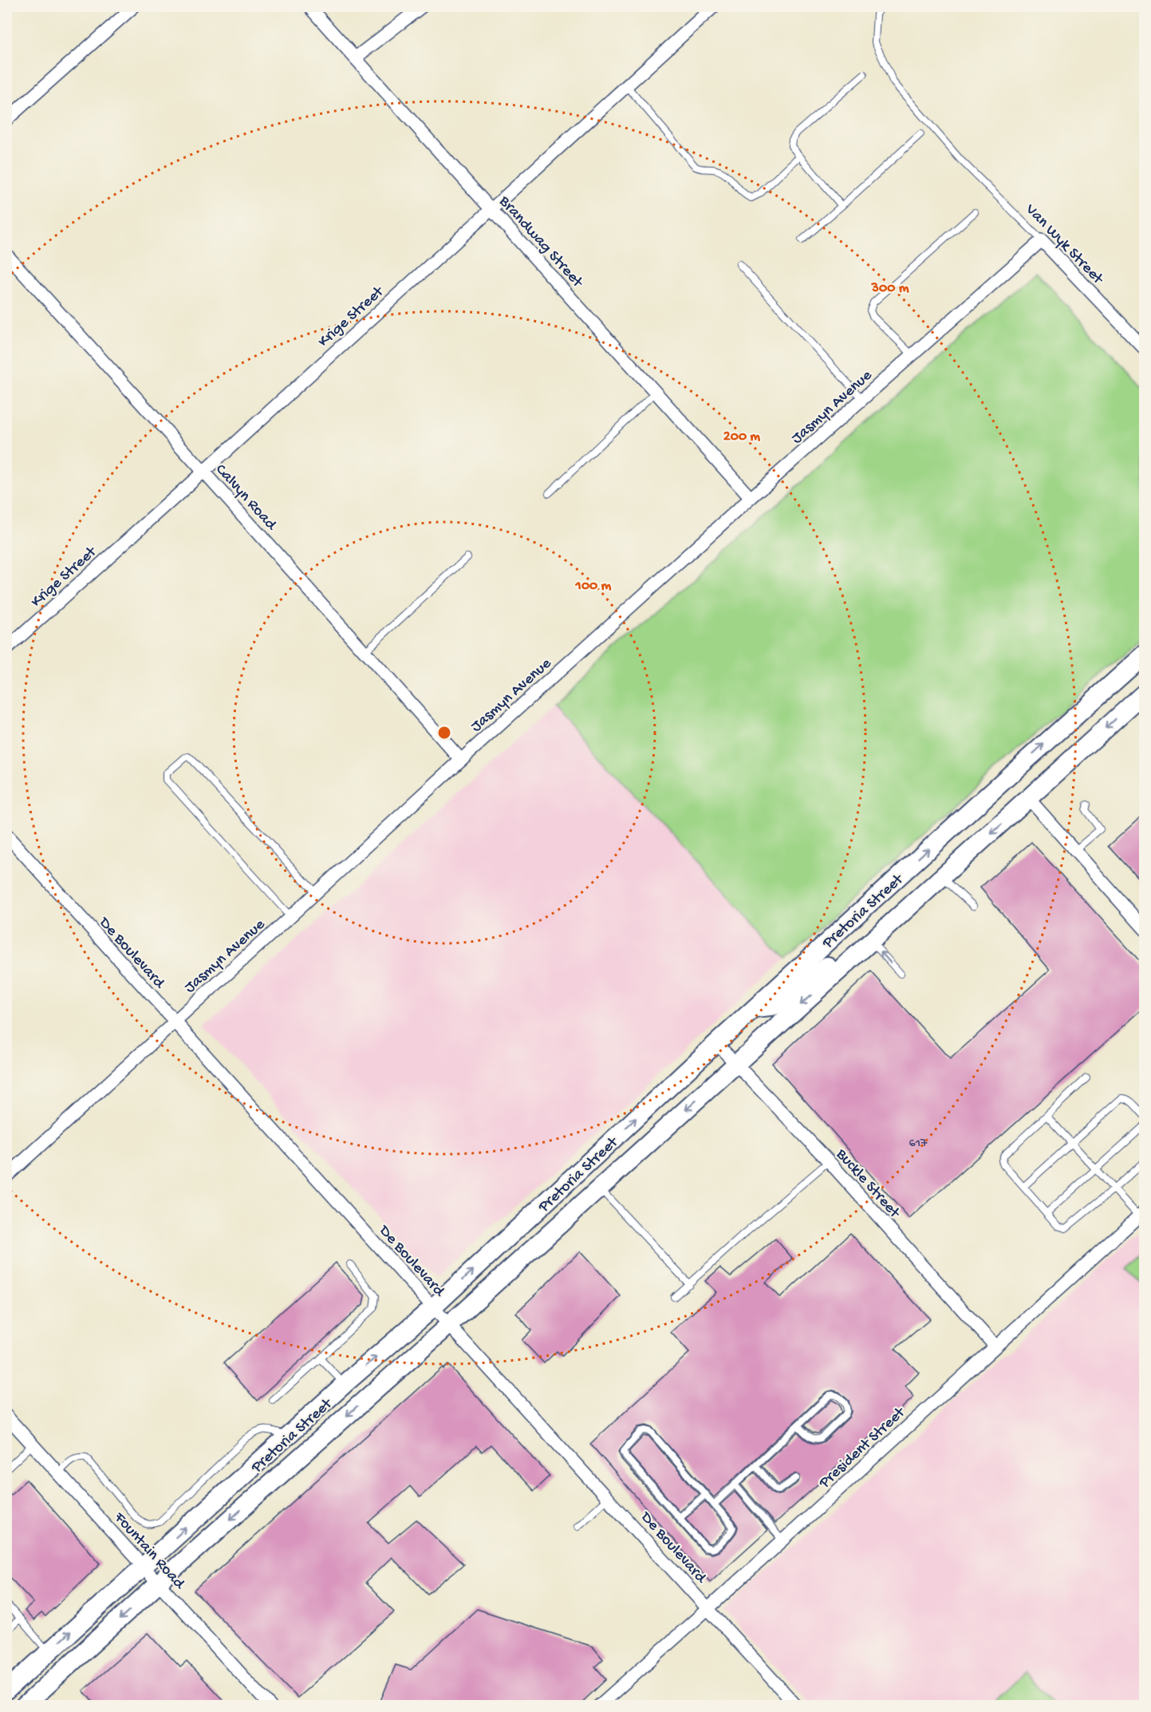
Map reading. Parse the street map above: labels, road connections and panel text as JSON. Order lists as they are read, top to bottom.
{
  "streets": {
    "main road": ["Pretoria Street"],
    "street": [
      "Brandwag Street",
      "Van Wyk Street",
      "Krige Street",
      "Jasmyn Avenue",
      "Calvyn Road",
      "De Boulevard",
      "Buckle Street",
      "President Street",
      "Fountain Road"
    ]
  },
  "crossings": [
    ["Brandwag Street", "Krige Street"],
    ["Brandwag Street", "Jasmyn Avenue"],
    ["Van Wyk Street", "Jasmyn Avenue"],
    ["Krige Street", "Calvyn Road"],
    ["Jasmyn Avenue", "Calvyn Road"],
    ["Jasmyn Avenue", "De Boulevard"],
    ["Pretoria Street", "De Boulevard"],
    ["Pretoria Street", "Buckle Street"],
    ["Pretoria Street", "Fountain Road"],
    ["De Boulevard", "President Street"],
    ["Buckle Street", "President Street"]
  ],
  "house_numbers": ["617"],
  "rings": ["300 m", "200 m", "100 m"]
}
